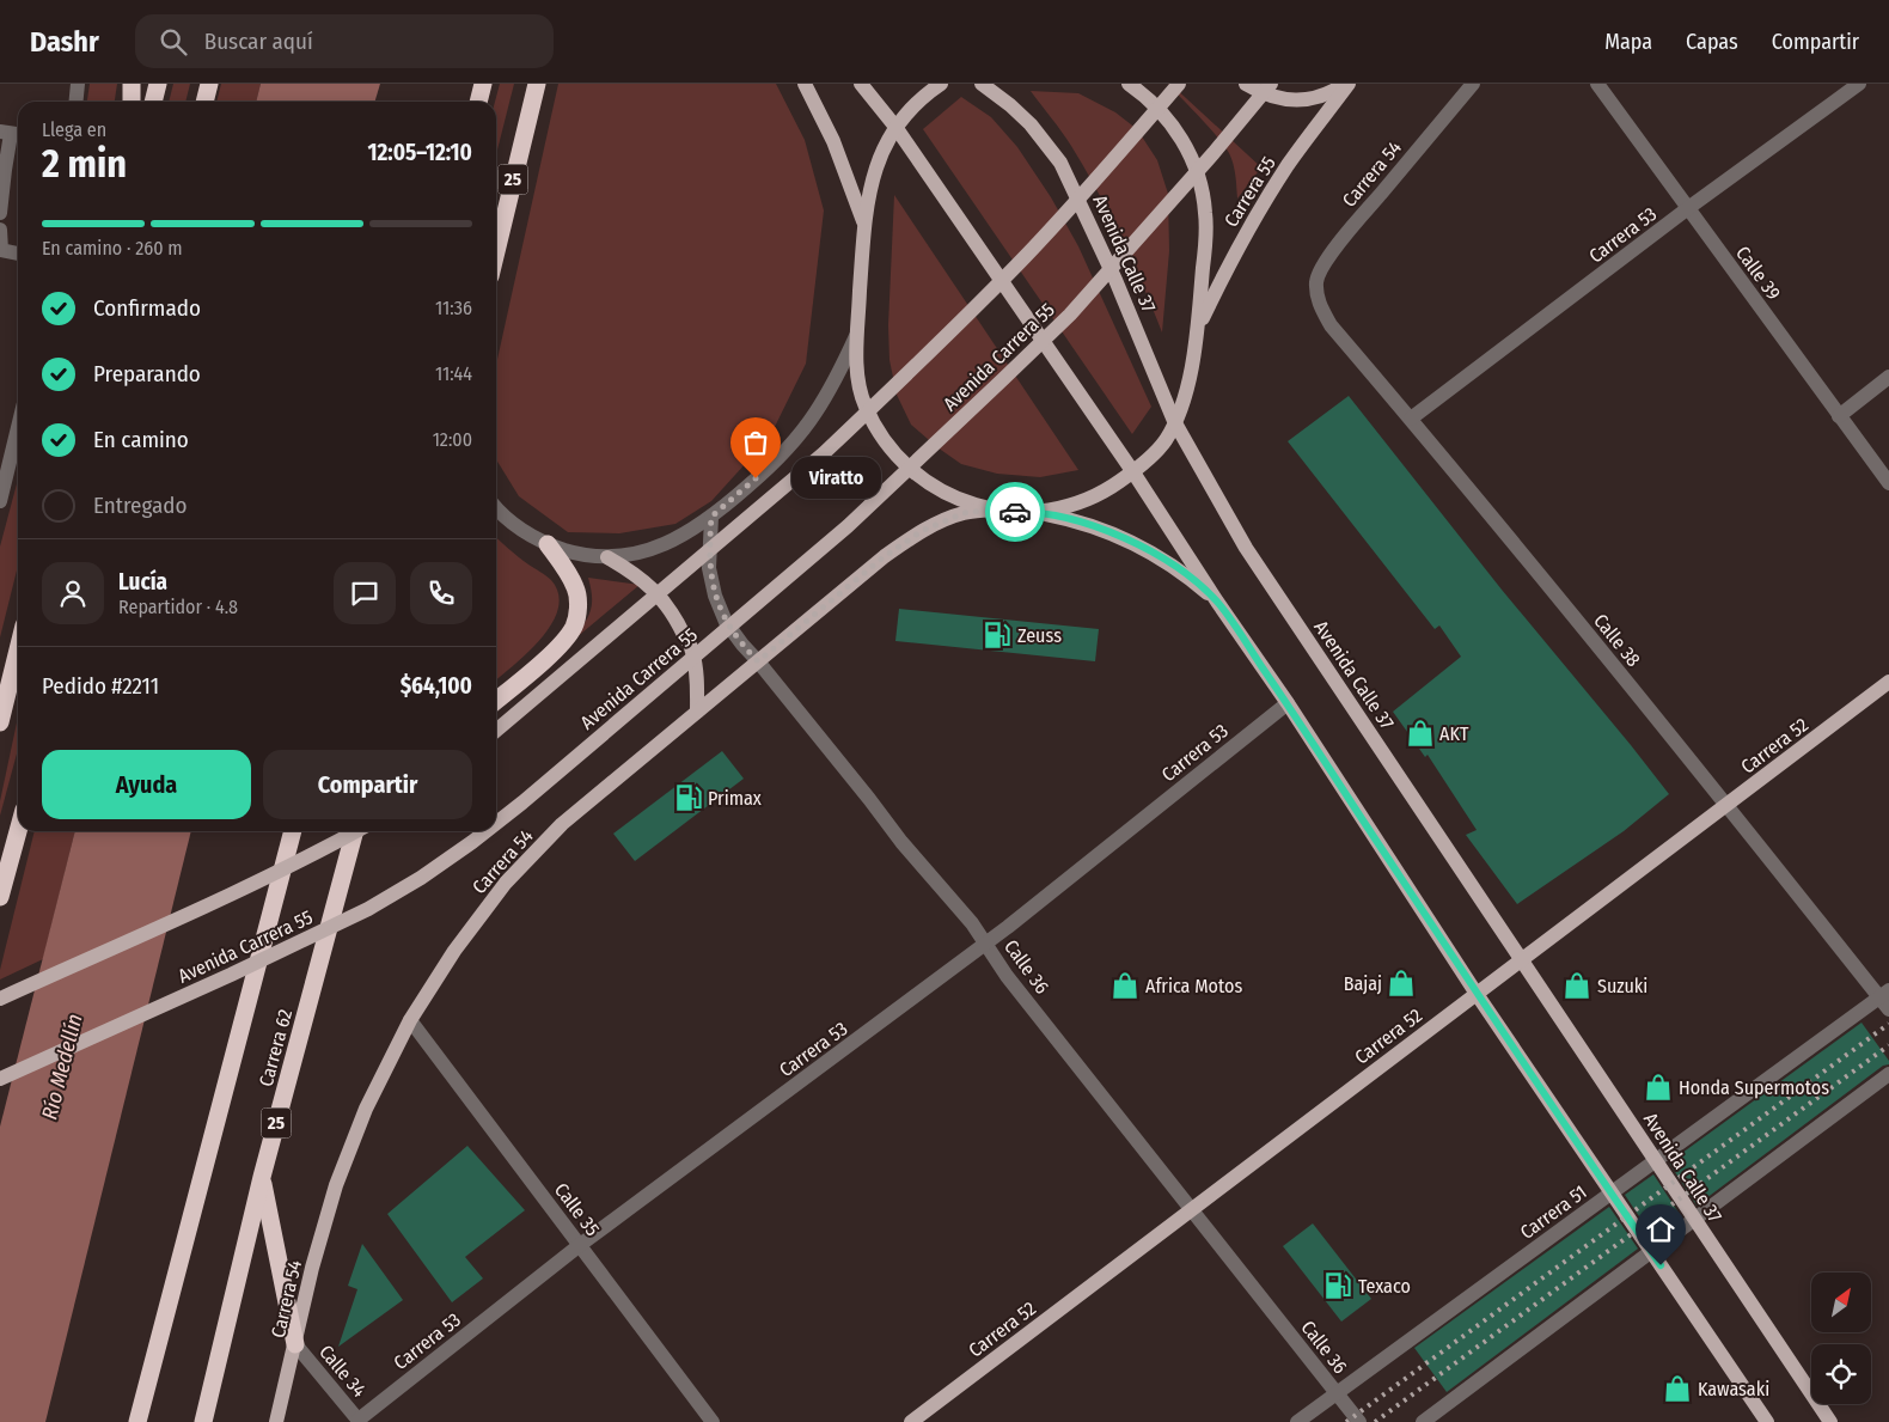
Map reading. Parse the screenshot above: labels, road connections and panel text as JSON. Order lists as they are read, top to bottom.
{
  "streets": {
    "highway": ["25", "Carrera 62"],
    "main road": [
      "Carrera 54",
      "Carrera 55",
      "Avenida Calle 37",
      "Avenida Carrera 55",
      "Carrera 52"
    ],
    "street": [
      "Carrera 53",
      "Calle 39",
      "Calle 38",
      "Calle 36",
      "Calle 35",
      "Carrera 51",
      "Calle 34"
    ]
  },
  "crossings": [
    ["Carrera 54", "Calle 38"],
    ["Carrera 54", "Calle 36"],
    ["Carrera 54", "Calle 35"],
    ["Carrera 54", "Calle 34"],
    ["Carrera 53", "Calle 39"],
    ["Carrera 53", "Calle 38"],
    ["Carrera 53", "Calle 36"],
    ["Carrera 53", "Calle 35"],
    ["Carrera 53", "Calle 34"],
    ["Avenida Calle 37", "Carrera 52"],
    ["Avenida Calle 37", "Carrera 51"],
    ["Calle 38", "Carrera 52"],
    ["Calle 38", "Carrera 51"],
    ["Carrera 52", "Calle 36"],
    ["Calle 36", "Carrera 51"]
  ],
  "water": ["Río Medellín"],
  "places": {
    "other": ["Viratto"],
    "fuel station": ["Zeuss", "Primax", "Texaco"],
    "shop": [
      "AKT",
      "Bajaj",
      "Africa Motos",
      "Suzuki",
      "Honda Supermotos",
      "Kawasaki"
    ]
  },
  "north": "top right",
  "page": {
    "header": "Dashr",
    "search": "Buscar aquí",
    "nav": ["Mapa", "Capas", "Compartir"],
    "heading": ["2 min", "Llega en", "12:05–12:10"],
    "panel": [
      "Lucía",
      "Repartidor · 4.8",
      "Pedido #2211",
      "$64,100"
    ],
    "bar": "En camino · 260 m",
    "list": [
      ["Confirmado", "11:36"],
      ["Preparando", "11:44"],
      ["En camino", "12:00"],
      "Entregado"
    ],
    "bubble": "Viratto",
    "buttons": ["Ayuda", "Compartir"]
  }
}
